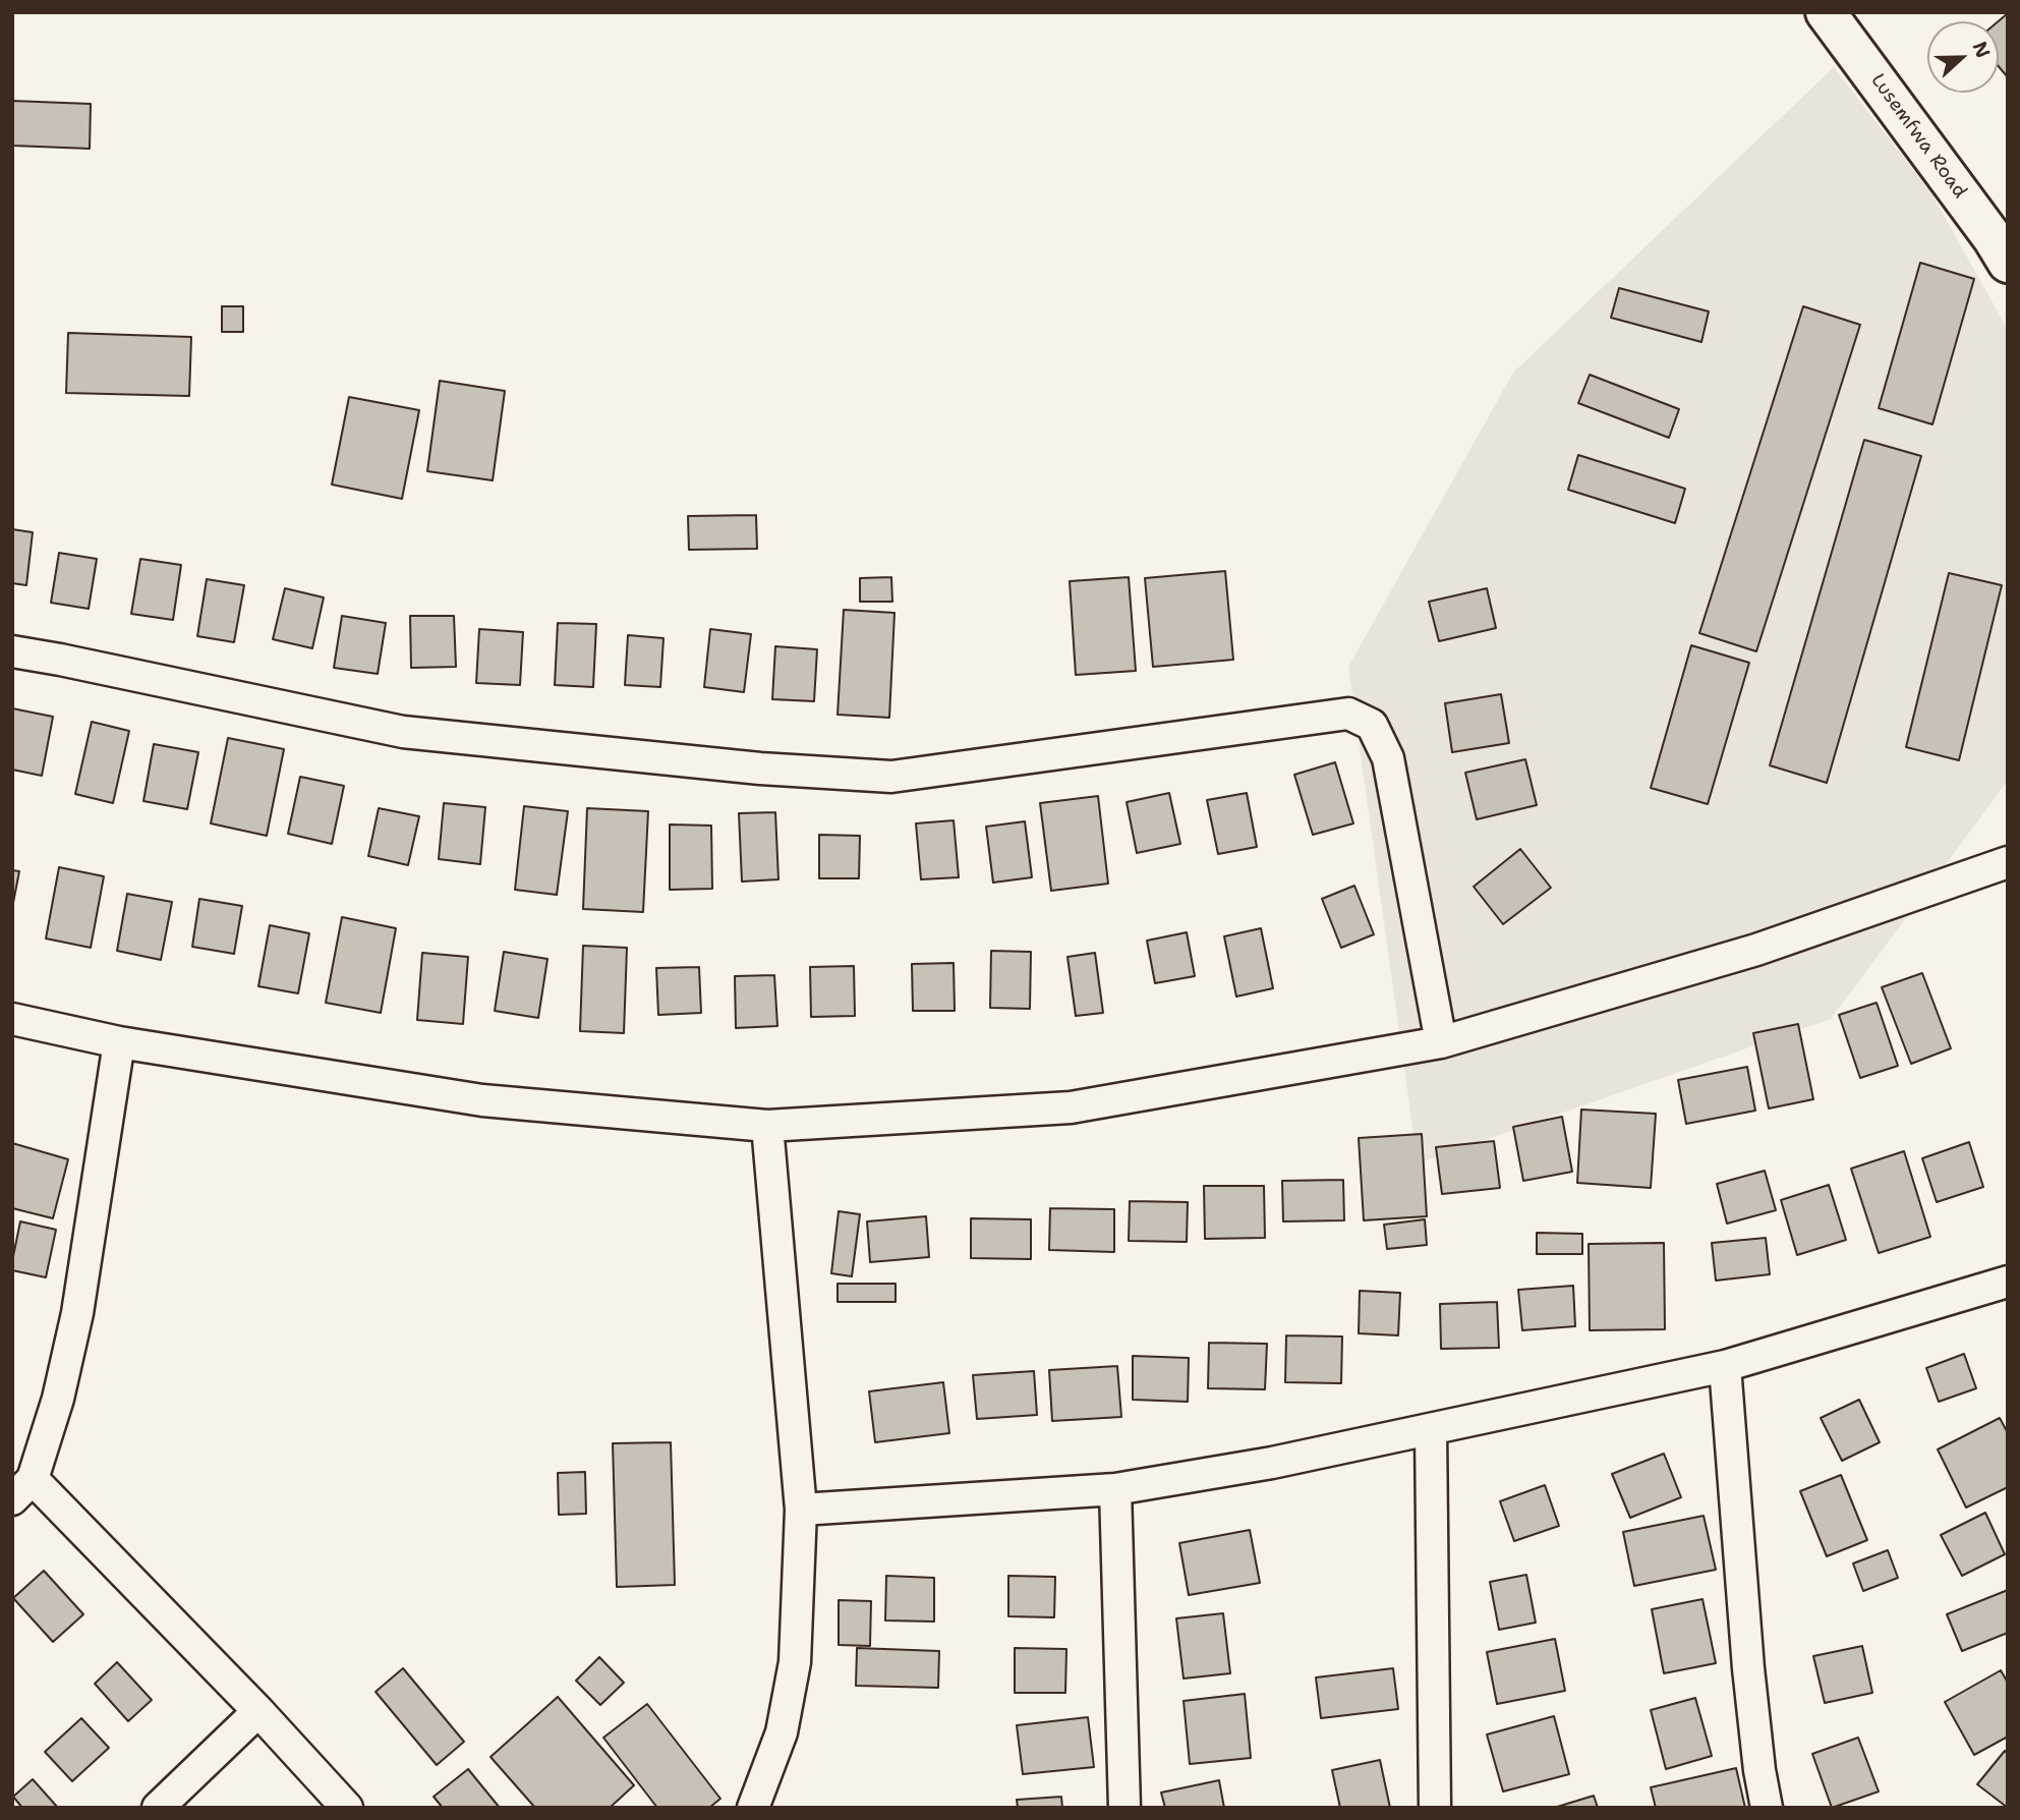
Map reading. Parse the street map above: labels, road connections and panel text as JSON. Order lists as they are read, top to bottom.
{
  "streets": {
    "street": ["Lusemfwa Road"]
  },
  "north": "right"
}
